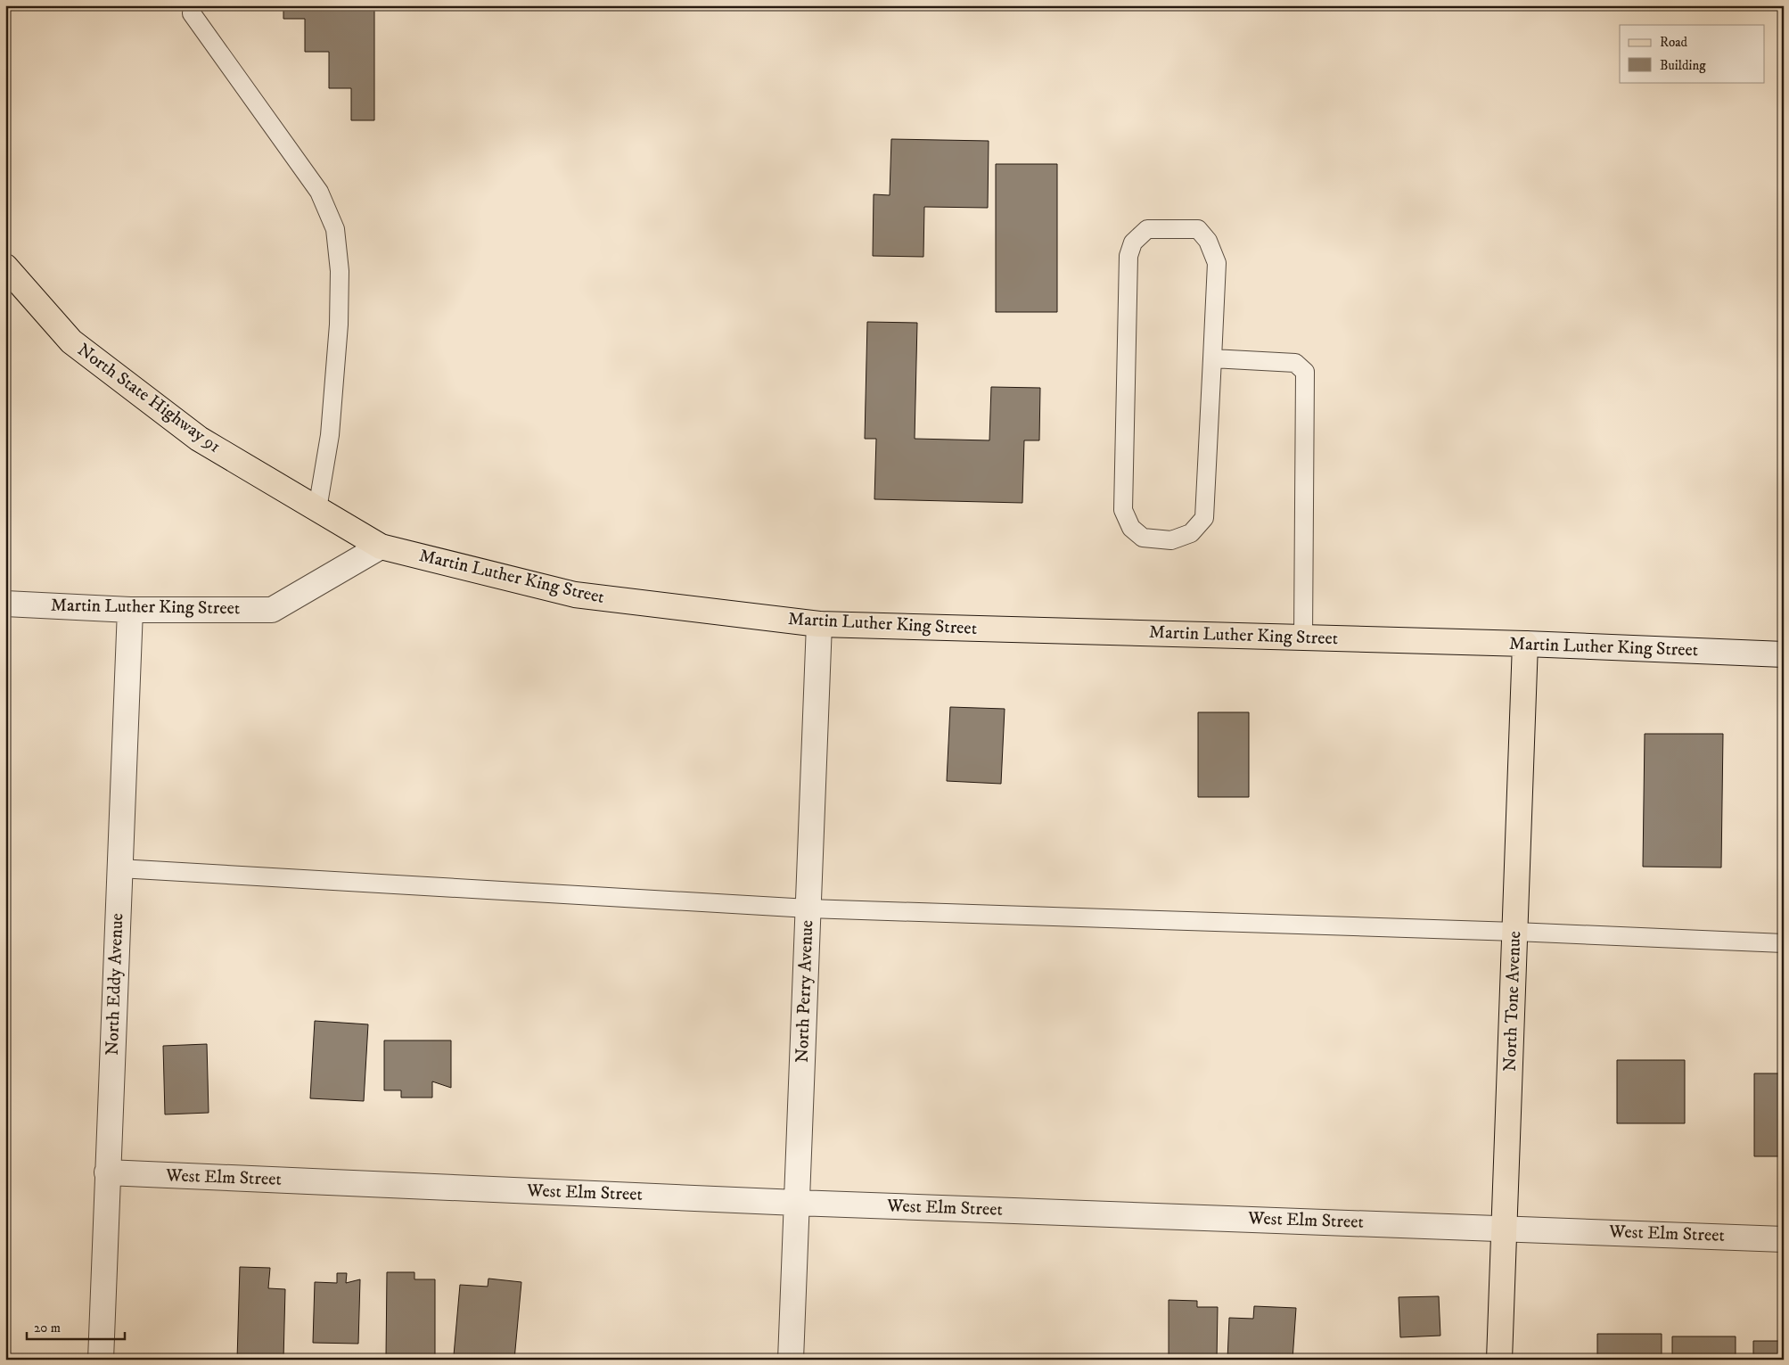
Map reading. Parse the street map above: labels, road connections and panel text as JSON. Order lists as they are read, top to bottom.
{
  "streets": {
    "main road": ["North State Highway 91", "Martin Luther King Street", "North Tone Avenue"],
    "street": ["North Eddy Avenue", "North Perry Avenue", "West Elm Street"]
  },
  "crossings": [
    ["North State Highway 91", "Martin Luther King Street"],
    ["Martin Luther King Street", "North Eddy Avenue"],
    ["Martin Luther King Street", "North Perry Avenue"],
    ["Martin Luther King Street", "North Tone Avenue"],
    ["North Eddy Avenue", "West Elm Street"],
    ["North Perry Avenue", "West Elm Street"],
    ["North Tone Avenue", "West Elm Street"]
  ],
  "legend": ["Road", "Building"],
  "scale_bar": "20 m"
}
